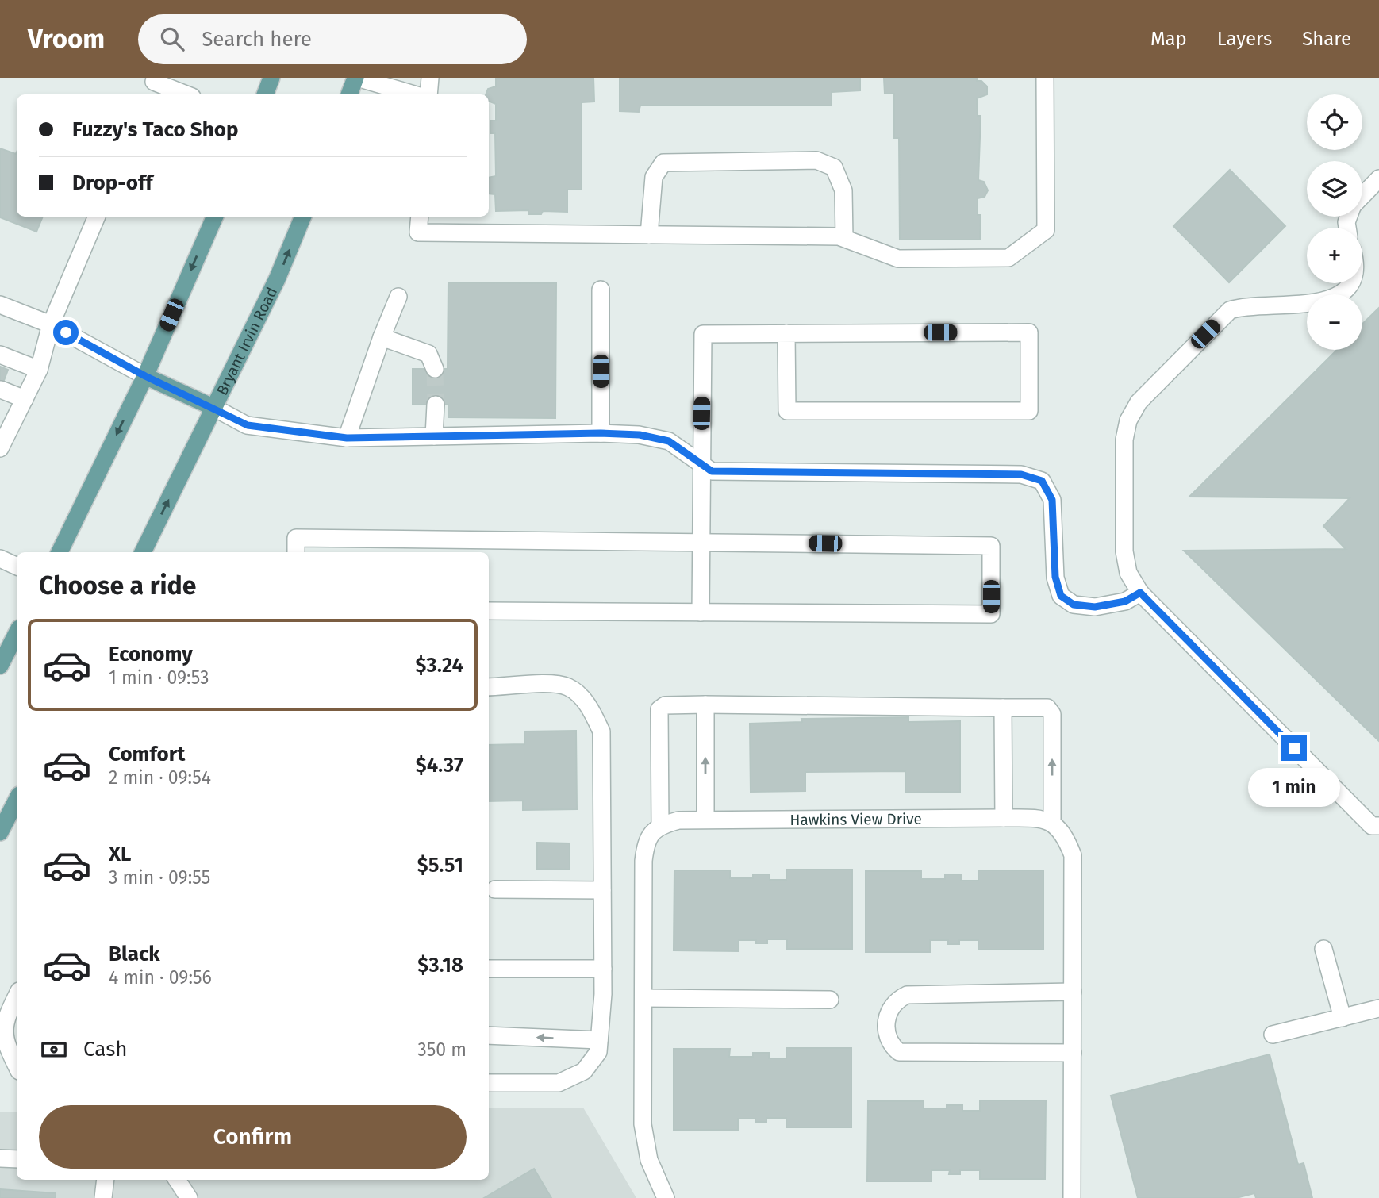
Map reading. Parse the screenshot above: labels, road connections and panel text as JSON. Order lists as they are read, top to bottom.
{
  "streets": {
    "main road": ["Bryant Irvin Road"],
    "lane": ["Hawkins View Drive"]
  },
  "page": {
    "header": "Vroom",
    "search": "Search here",
    "nav": ["Map", "Layers", "Share"],
    "map_buttons": ["+", "−"],
    "banner": ["Fuzzy's Taco Shop", "Drop-off"],
    "heading": "Choose a ride",
    "list": [
      {
        "name": "Economy",
        "note": "1 min · 09:53",
        "value": "$3.24"
      },
      {
        "name": "Comfort",
        "note": "2 min · 09:54",
        "value": "$4.37"
      },
      {
        "name": "XL",
        "note": "3 min · 09:55",
        "value": "$5.51"
      },
      {
        "name": "Black",
        "note": "4 min · 09:56",
        "value": "$3.18"
      }
    ],
    "bubble": "1 min",
    "pay": ["Cash", "350 m"],
    "buttons": "Confirm"
  }
}
